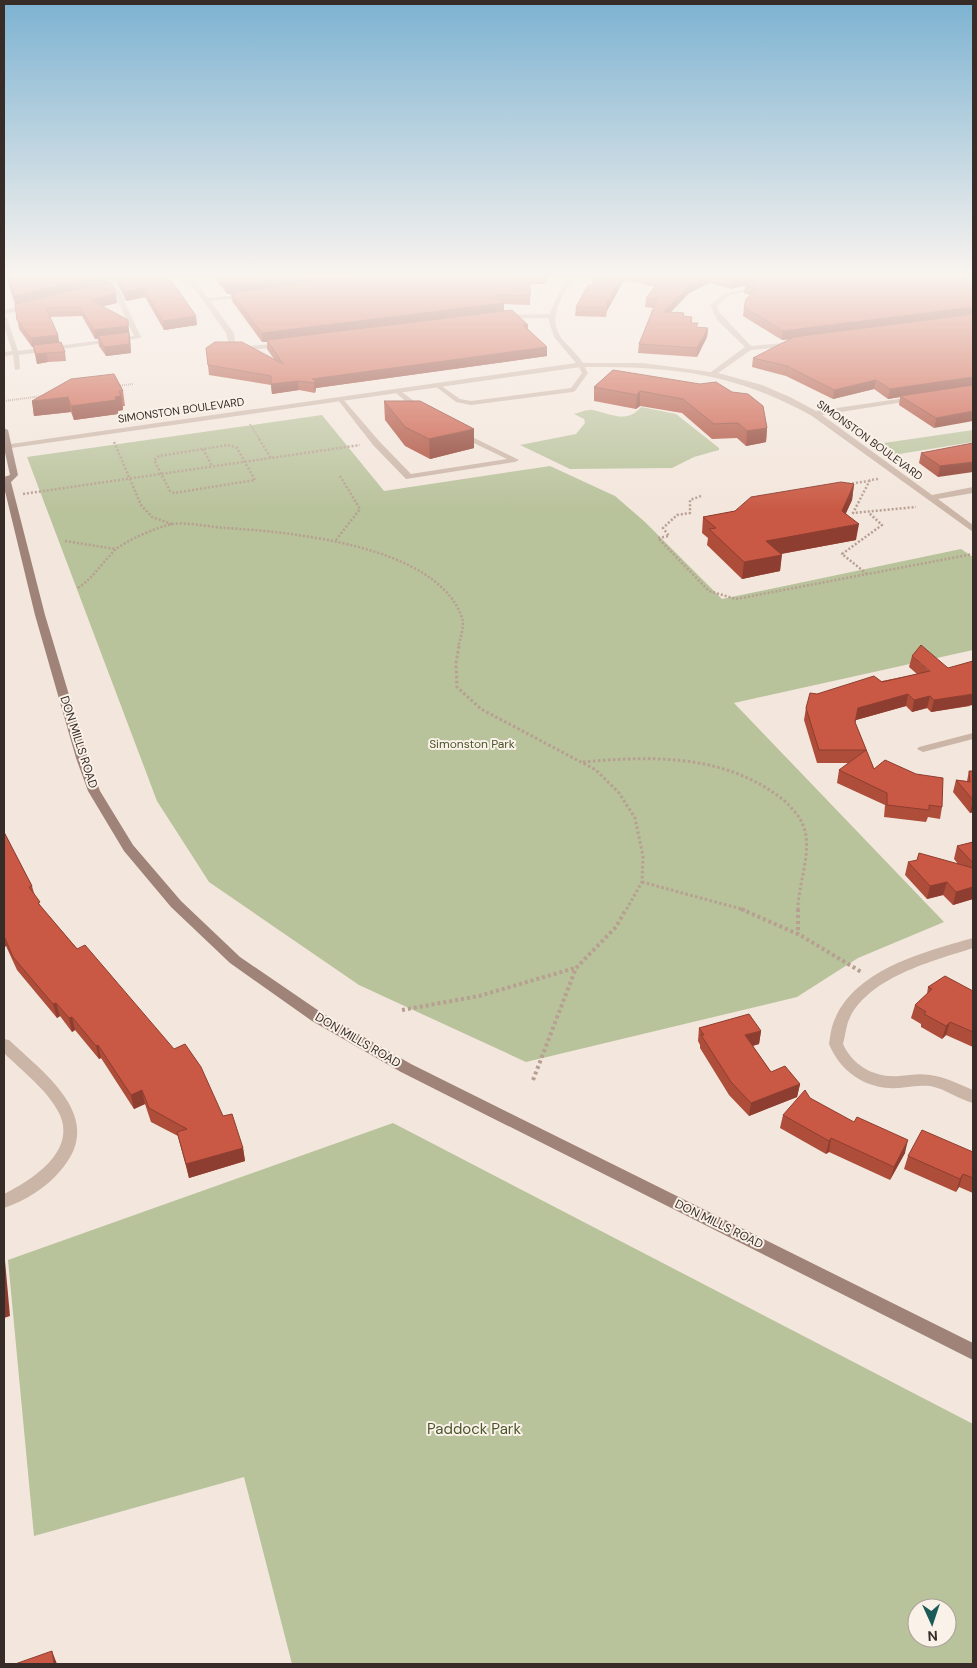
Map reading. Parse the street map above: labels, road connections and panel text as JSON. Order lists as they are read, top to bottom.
{
  "streets": {
    "main road": ["DON MILLS ROAD"],
    "street": ["SIMONSTON BOULEVARD"]
  },
  "crossings": [
    ["SIMONSTON BOULEVARD", "DON MILLS ROAD"]
  ],
  "parks": ["Simonston Park", "Paddock Park"],
  "north": "bottom"
}
